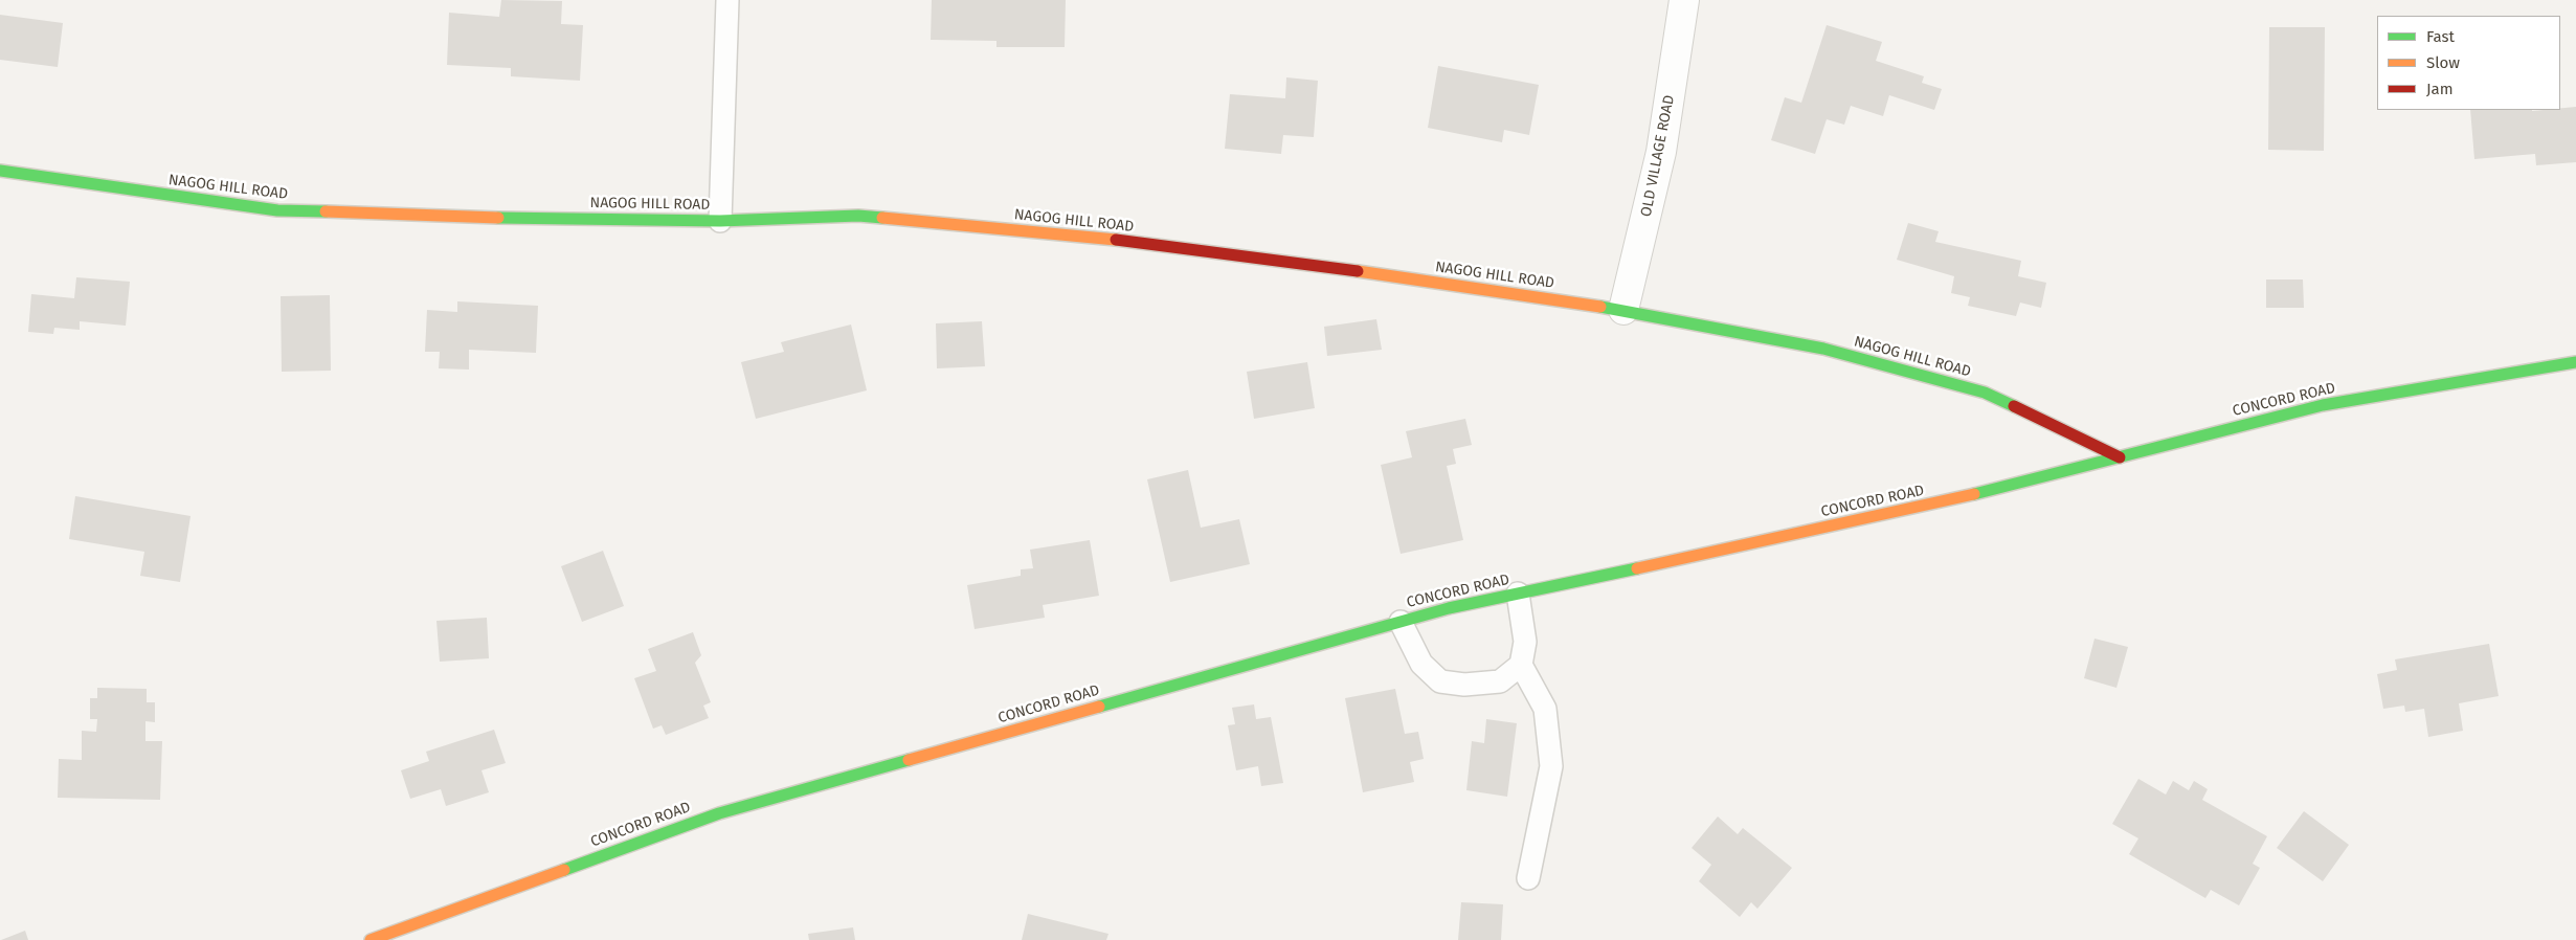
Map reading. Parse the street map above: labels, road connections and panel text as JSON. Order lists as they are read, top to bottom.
{
  "streets": {
    "street": ["OLD VILLAGE ROAD", "NAGOG HILL ROAD", "CONCORD ROAD"]
  },
  "crossings": [
    ["OLD VILLAGE ROAD", "NAGOG HILL ROAD"],
    ["NAGOG HILL ROAD", "CONCORD ROAD"]
  ],
  "legend": ["Fast", "Slow", "Jam"]
}
